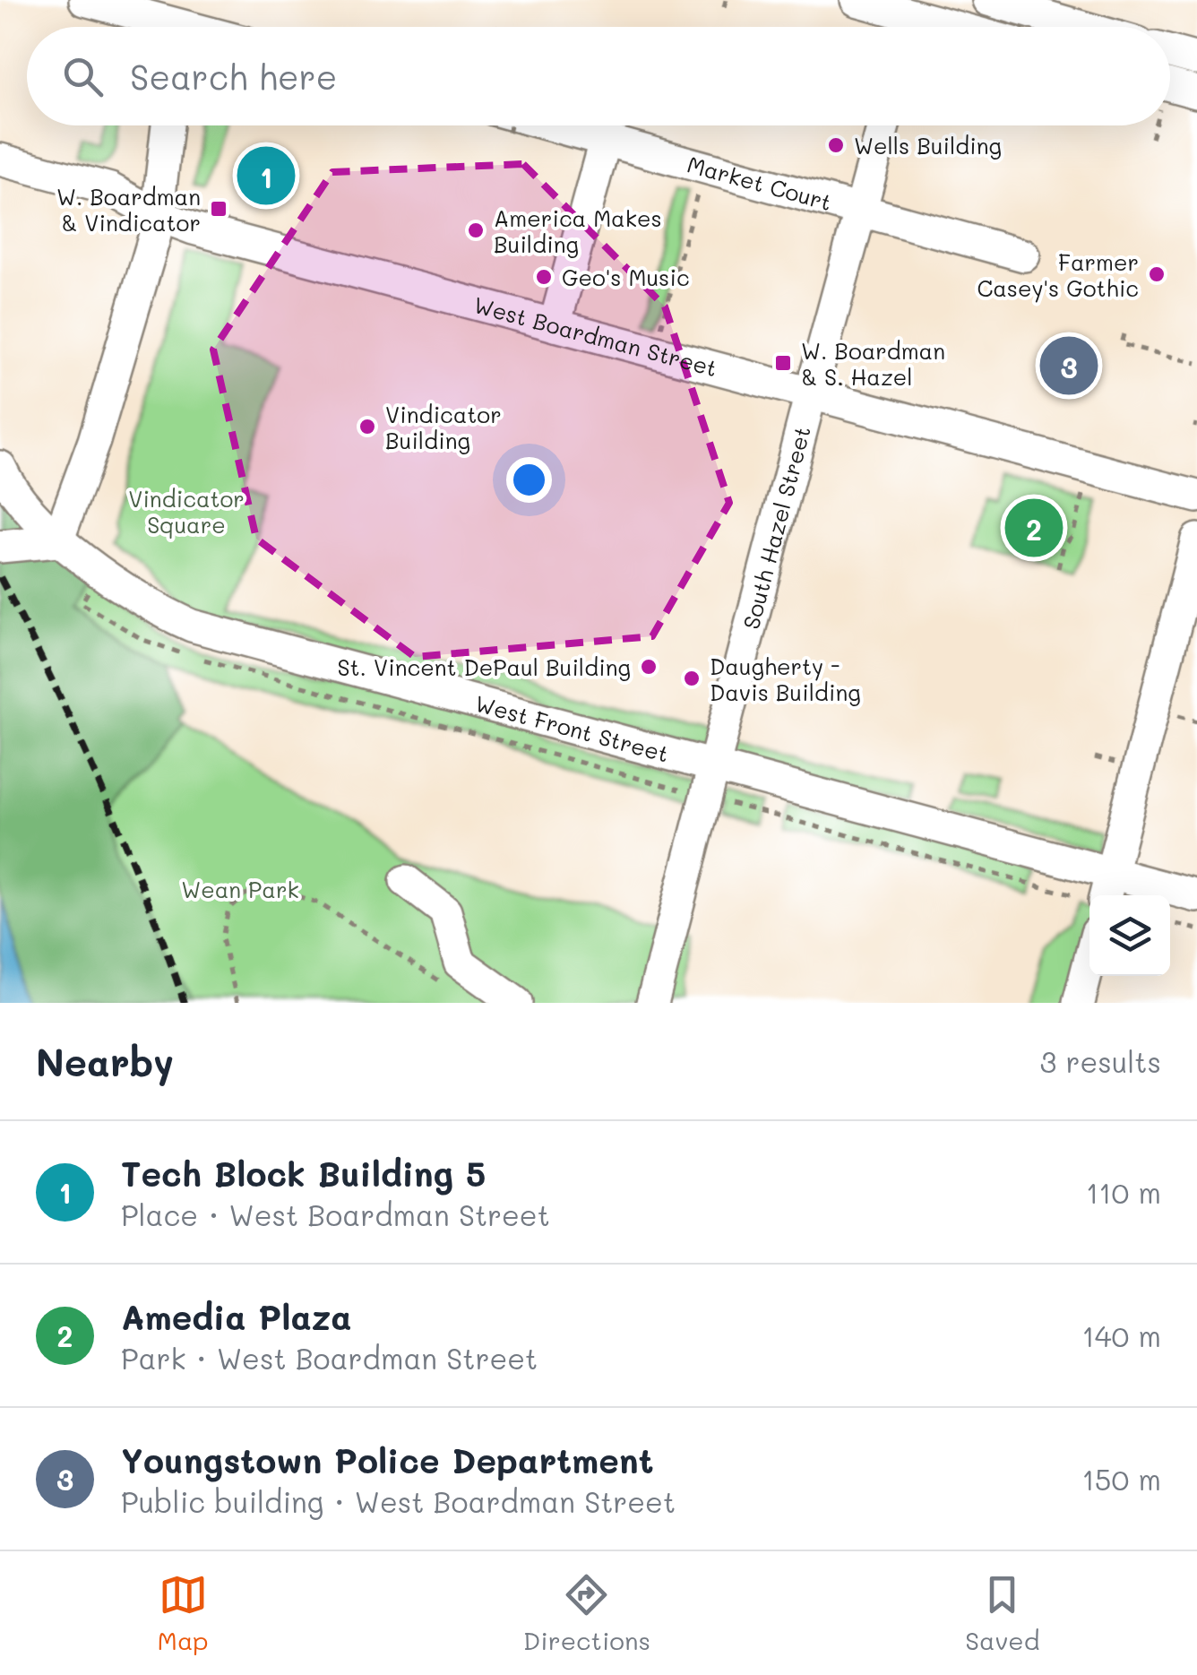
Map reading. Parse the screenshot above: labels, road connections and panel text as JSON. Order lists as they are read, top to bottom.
{
  "streets": {
    "street": [
      "Market Court",
      "West Boardman Street",
      "South Hazel Street",
      "West Front Street"
    ]
  },
  "crossings": [
    ["Market Court", "South Hazel Street"],
    ["West Boardman Street", "South Hazel Street"],
    ["South Hazel Street", "West Front Street"]
  ],
  "parks": ["Vindicator Square", "Wean Park"],
  "places": {
    "other": [
      "Wells Building",
      "America Makes Building",
      "Farmer Casey's Gothic",
      "Geo's Music",
      "Vindicator Building",
      "St. Vincent DePaul Building",
      "Daugherty - Davis Building"
    ],
    "transit": ["W. Boardman & Vindicator", "W. Boardman & S. Hazel"]
  },
  "page": {
    "search": "Search here",
    "pins": ["1", "3", "2"],
    "heading": ["Nearby", "3 results"],
    "list": [
      {
        "mark": "1",
        "name": "Tech Block Building 5",
        "note": "Place · West Boardman Street",
        "value": "110 m"
      },
      {
        "mark": "2",
        "name": "Amedia Plaza",
        "note": "Park · West Boardman Street",
        "value": "140 m"
      },
      {
        "mark": "3",
        "name": "Youngstown Police Department",
        "note": "Public building · West Boardman Street",
        "value": "150 m"
      }
    ],
    "nav": ["Map", "Directions", "Saved"]
  }
}
